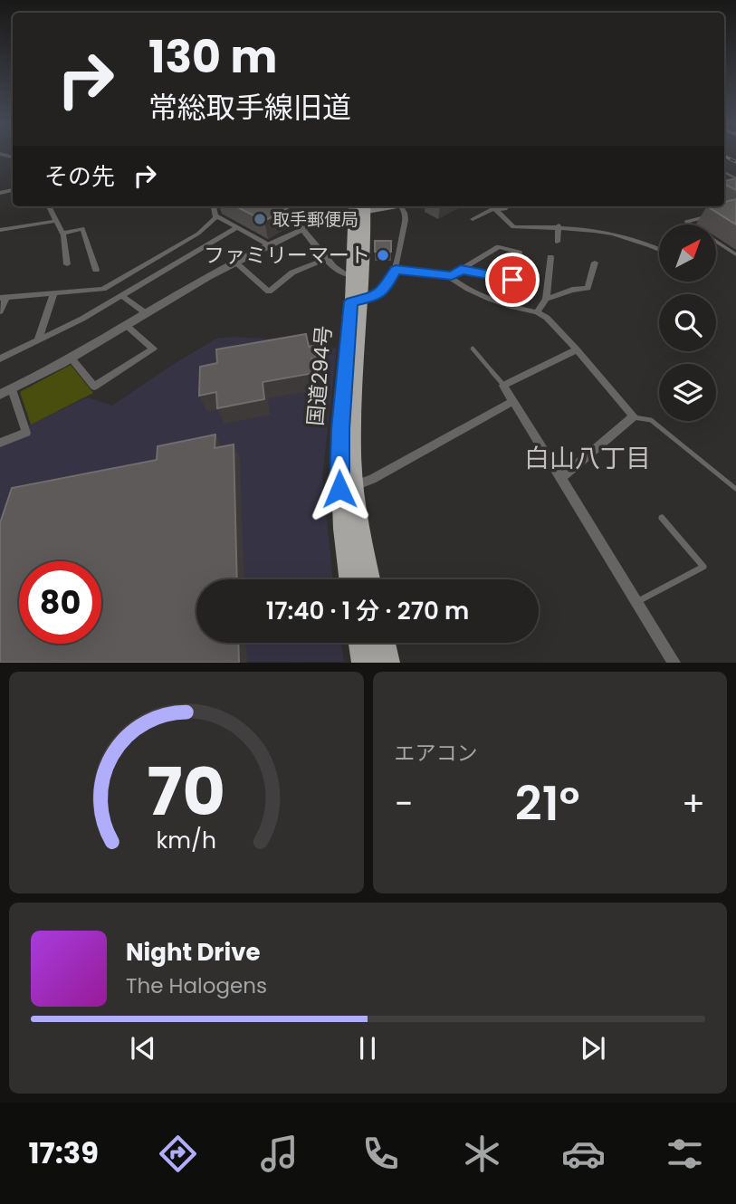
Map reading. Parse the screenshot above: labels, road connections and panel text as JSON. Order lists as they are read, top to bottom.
{
  "streets": {
    "highway": ["国道294号"]
  },
  "districts": ["白山八丁目"],
  "places": ["取手郵便局", "ファミリーマート"],
  "north": "top right",
  "page": {
    "turn": ["130 m", "常総取手線旧道"],
    "then": "その先",
    "limit": "80",
    "trip": "17:40 · 1 分 · 270 m",
    "tile": "エアコン",
    "heat": ["−", "21°", "+"],
    "song": ["Night Drive", "The Halogens"],
    "tabs": "17:39",
    "gauge": ["70", "km/h"]
  }
}
